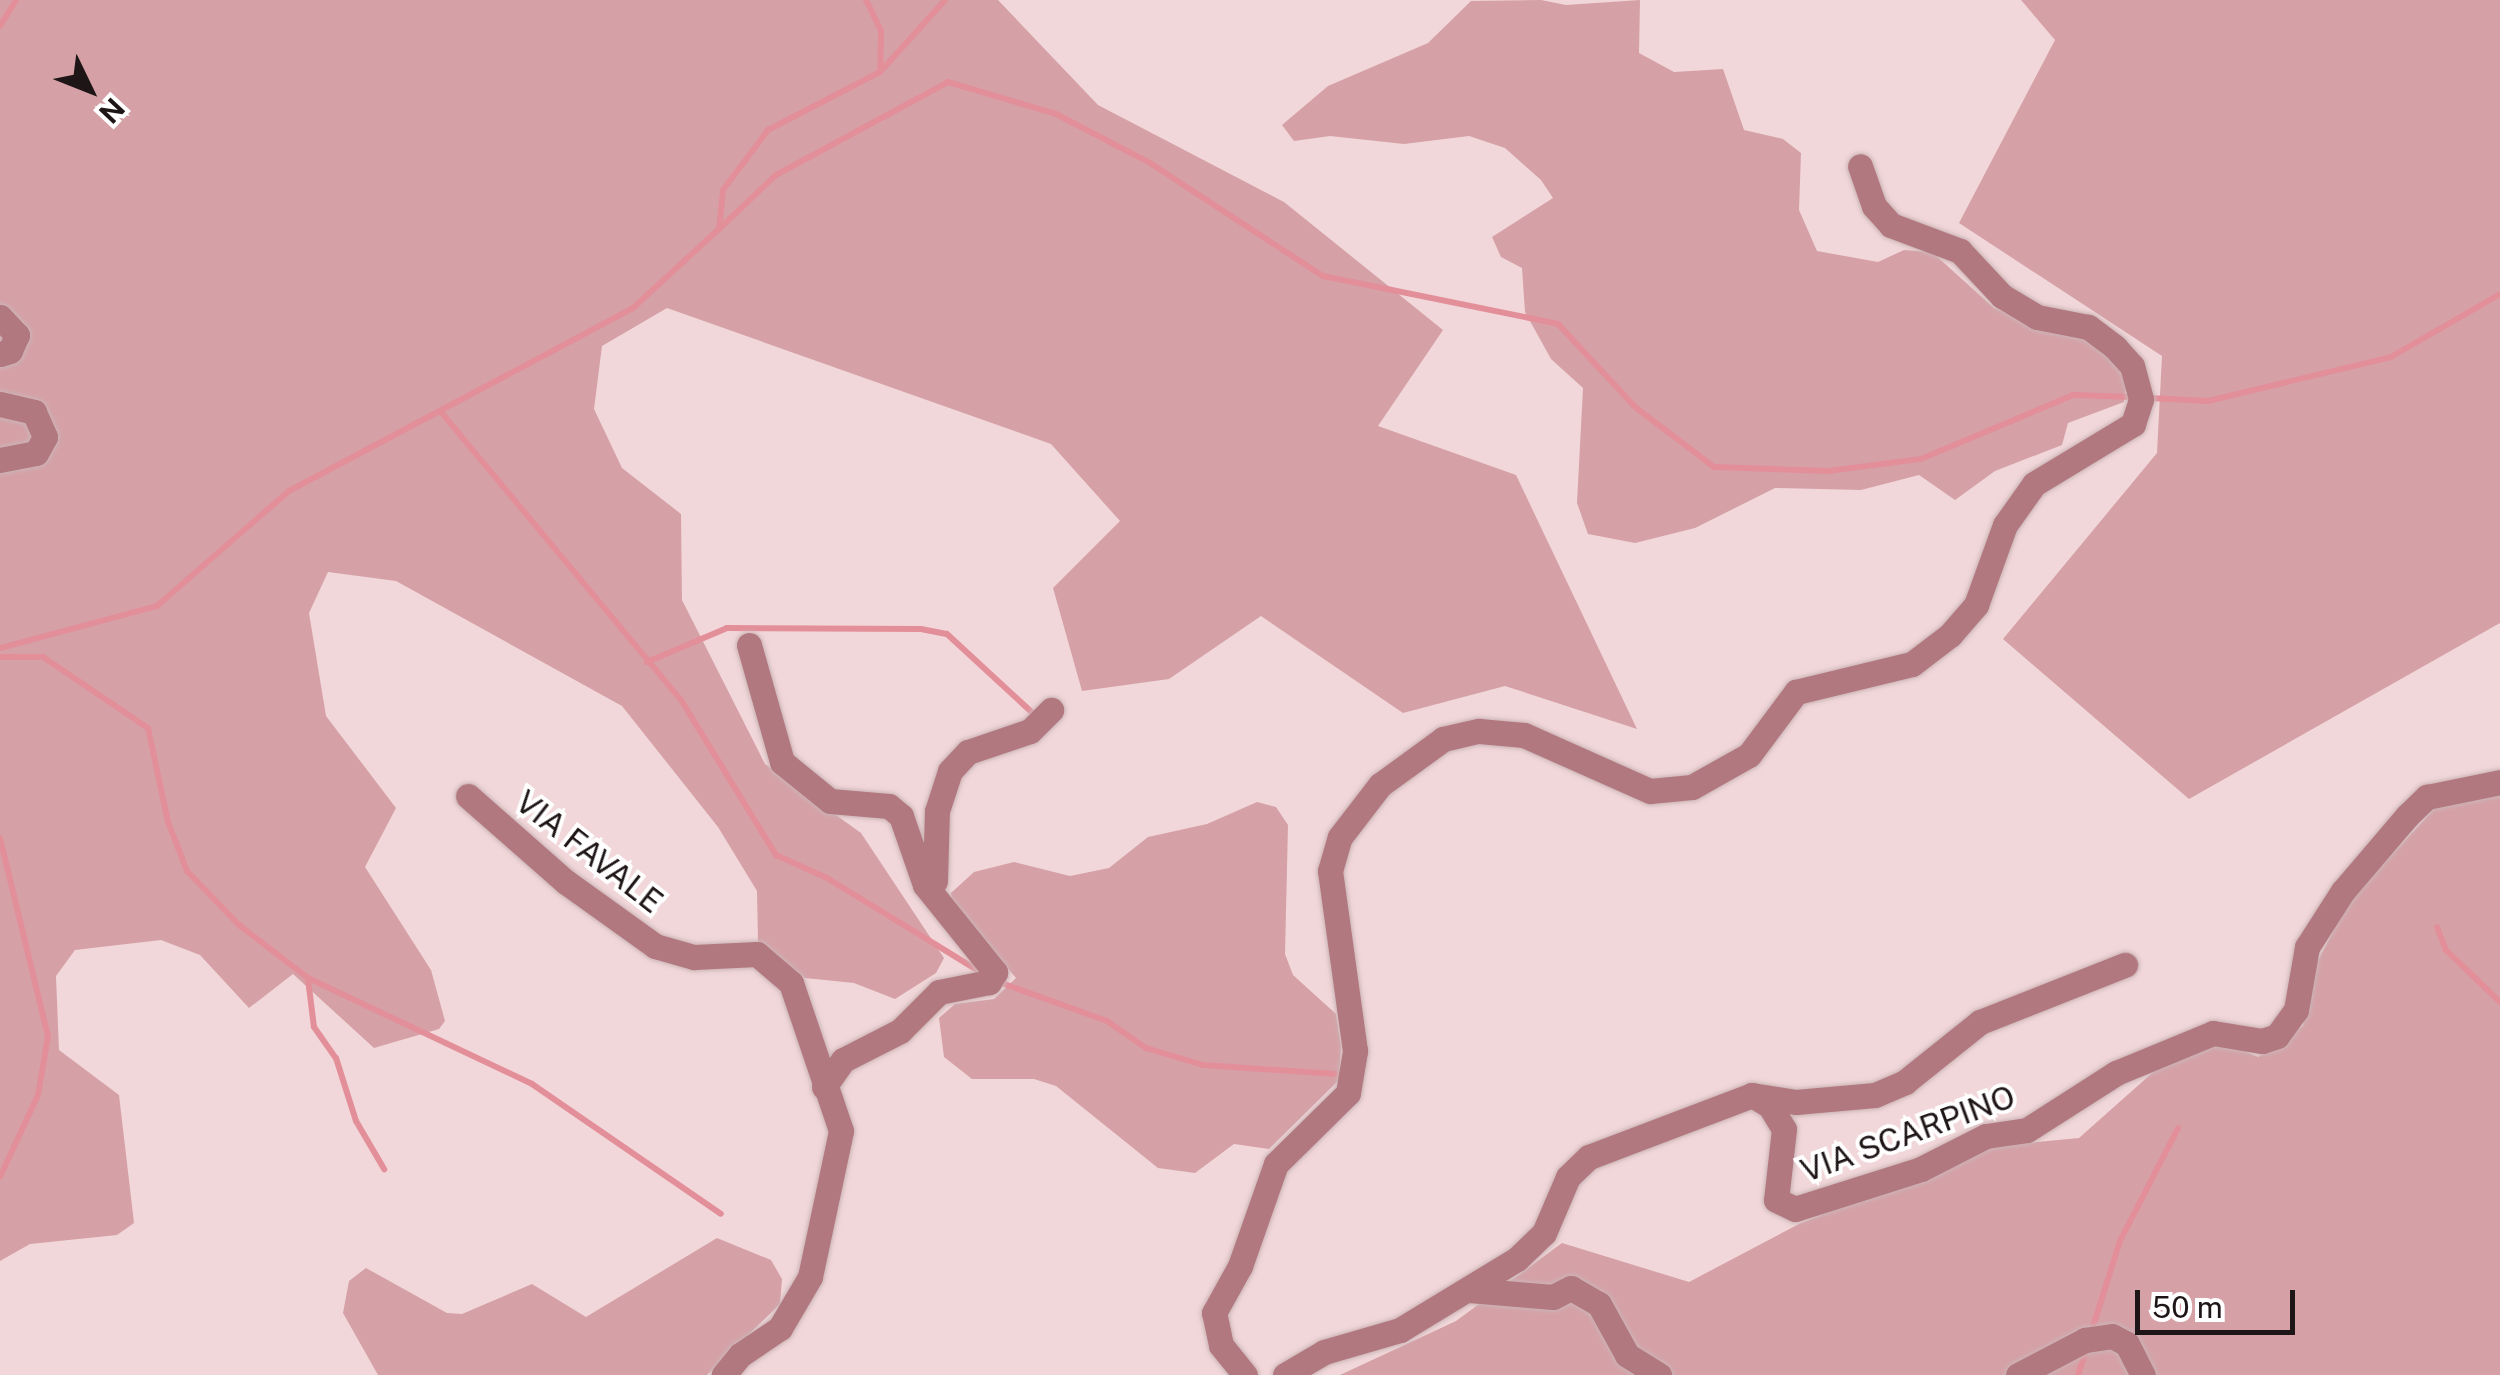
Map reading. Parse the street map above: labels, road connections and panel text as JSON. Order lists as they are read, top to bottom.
{
  "streets": {
    "street": ["VIA FAVALE", "VIA SCARPINO"]
  },
  "scale_bar": "50 m",
  "north": "bottom right"
}
